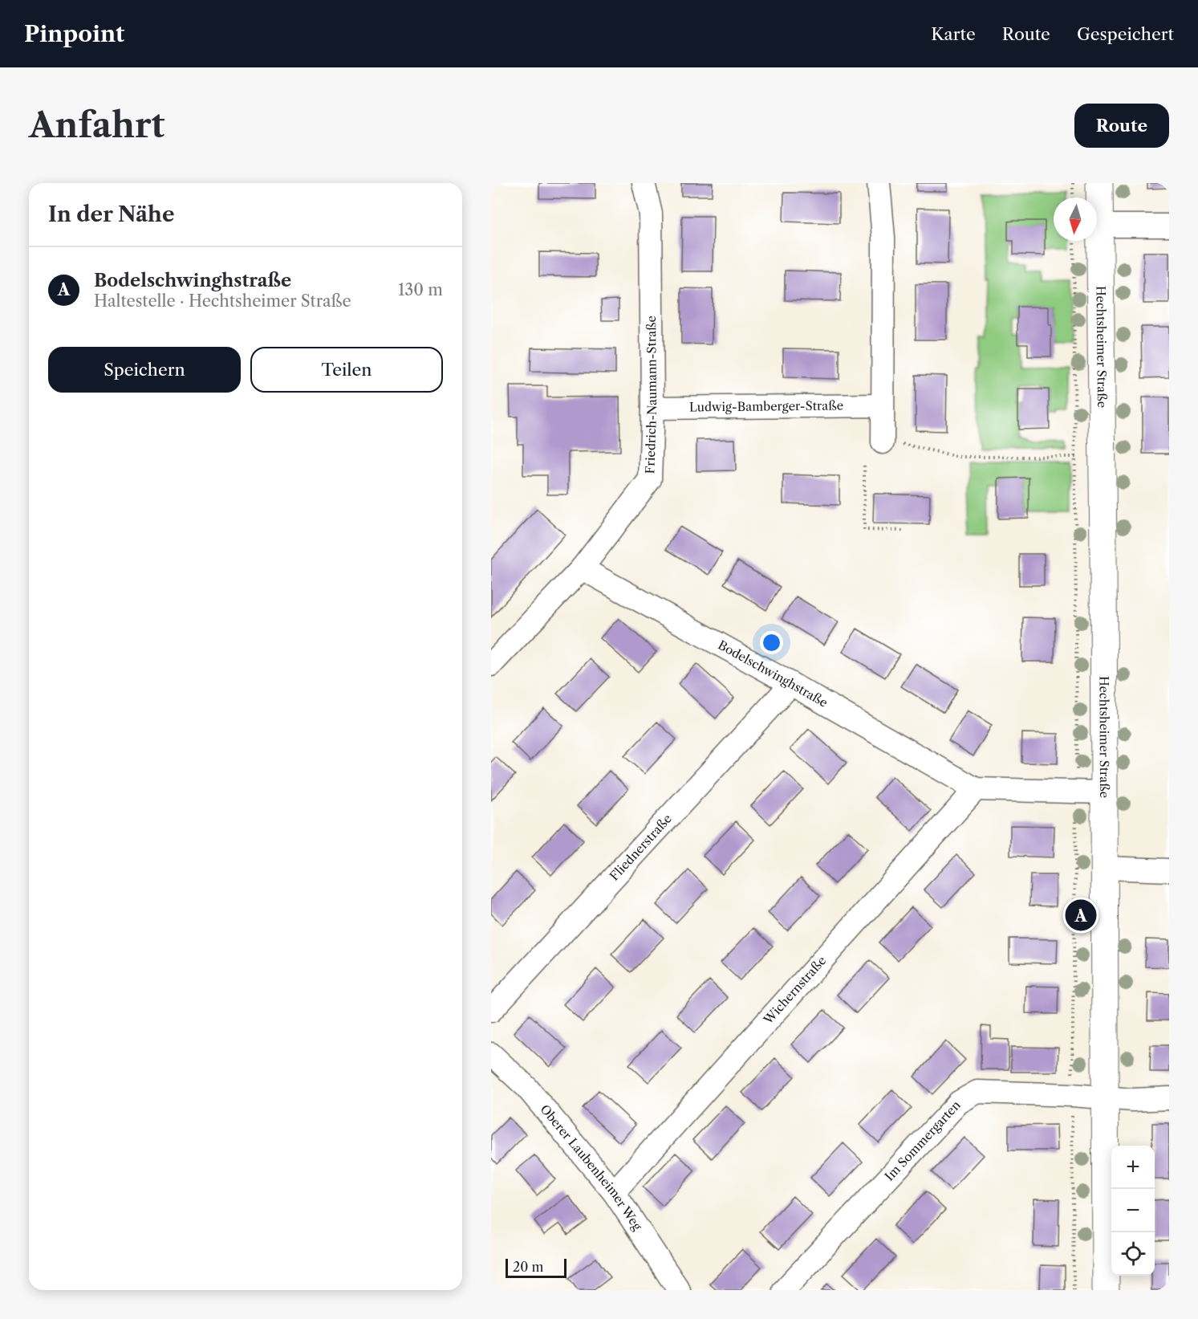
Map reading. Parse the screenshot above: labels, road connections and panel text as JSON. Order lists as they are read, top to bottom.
{
  "streets": {
    "street": [
      "Hechtsheimer Straße",
      "Friedrich-Naumann-Straße",
      "Ludwig-Bamberger-Straße",
      "Bodelschwinghstraße",
      "Fliednerstraße",
      "Wichernstraße",
      "Im Sommergarten",
      "Oberer Laubenheimer Weg"
    ]
  },
  "crossings": [
    ["Hechtsheimer Straße", "Bodelschwinghstraße"],
    ["Hechtsheimer Straße", "Im Sommergarten"],
    ["Friedrich-Naumann-Straße", "Ludwig-Bamberger-Straße"],
    ["Friedrich-Naumann-Straße", "Bodelschwinghstraße"],
    ["Bodelschwinghstraße", "Fliednerstraße"],
    ["Bodelschwinghstraße", "Wichernstraße"],
    ["Wichernstraße", "Oberer Laubenheimer Weg"]
  ],
  "scale_bar": "20 m",
  "north": "bottom",
  "page": {
    "header": "Pinpoint",
    "nav": ["Karte", "Route", "Gespeichert"],
    "buttons": [
      "Route",
      ["Speichern", "Teilen"]
    ],
    "title": "Anfahrt",
    "heading": "In der Nähe",
    "list": [
      {
        "mark": "A",
        "name": "Bodelschwinghstraße",
        "note": "Haltestelle · Hechtsheimer Straße",
        "value": "130 m"
      }
    ],
    "pins": "A",
    "map_buttons": ["+", "−"],
    "scale": "20 m"
  }
}
